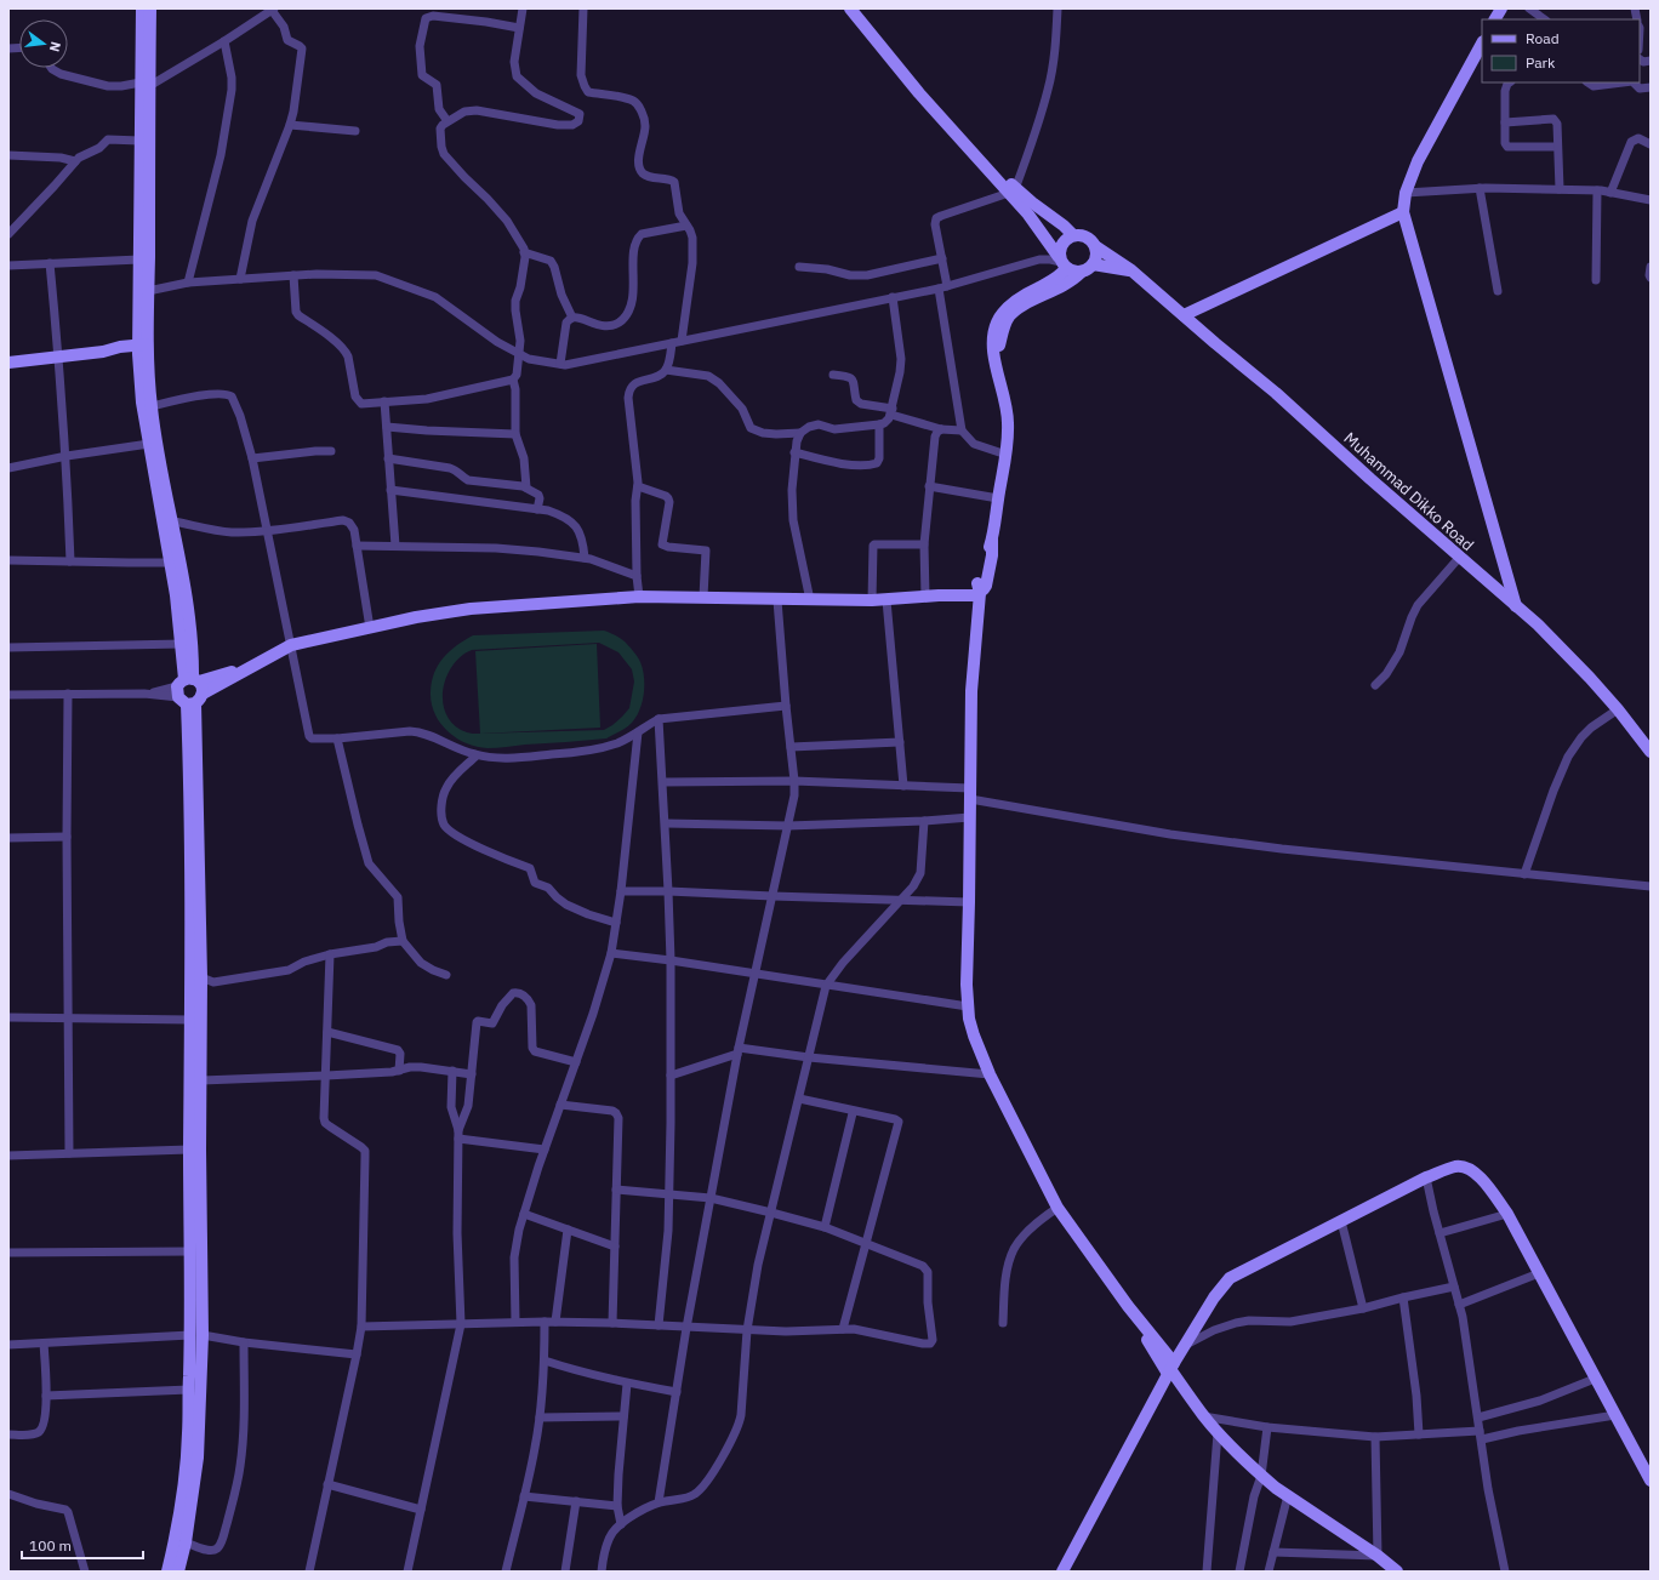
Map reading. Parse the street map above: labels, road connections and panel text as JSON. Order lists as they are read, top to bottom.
{
  "streets": {
    "street": ["Muhammad Dikko Road"]
  },
  "legend": ["Road", "Park"],
  "scale_bar": "100 m",
  "north": "right"
}
